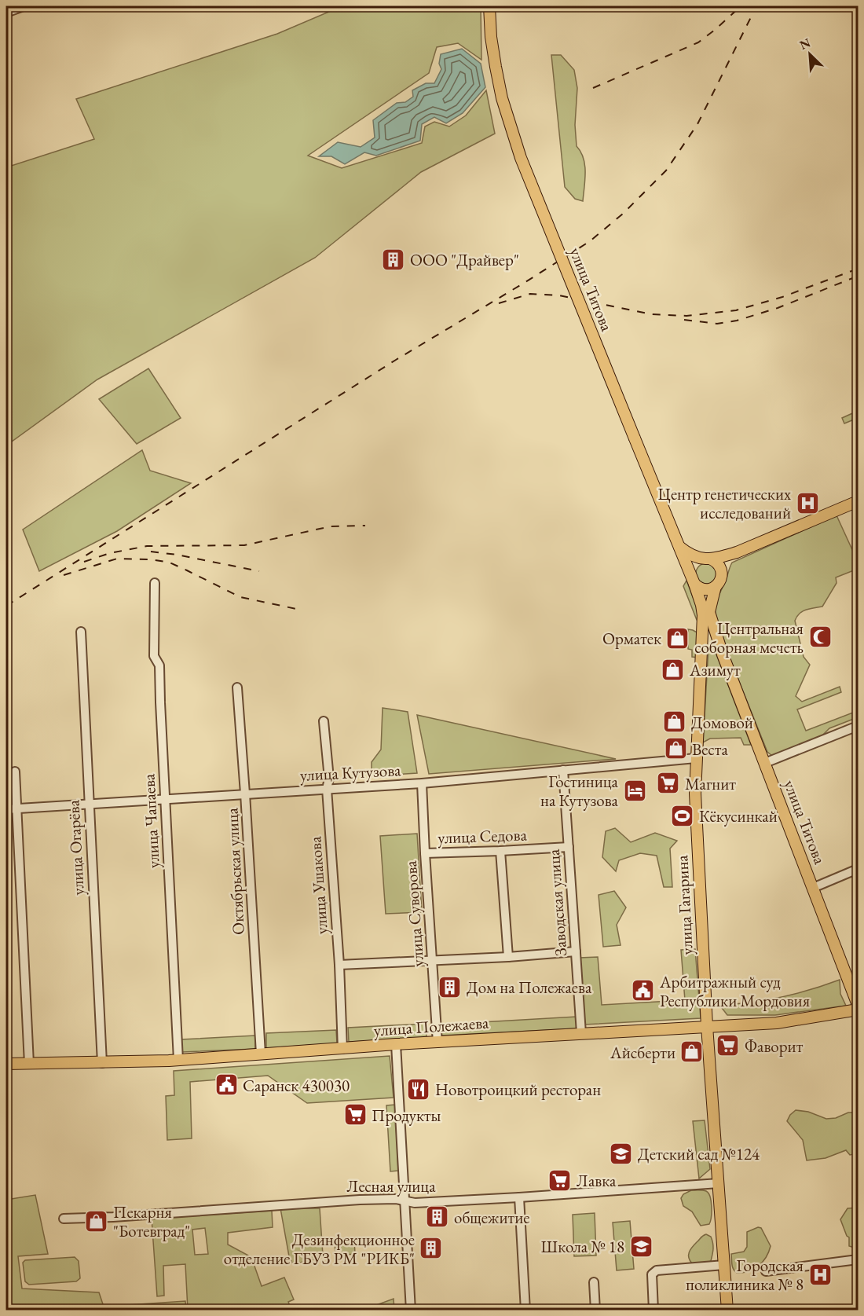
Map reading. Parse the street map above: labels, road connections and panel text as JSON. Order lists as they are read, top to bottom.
{
  "streets": {
    "main road": ["улица Титова", "улица Гагарина", "улица Полежаева"],
    "street": [
      "улица Кутузова",
      "улица Чапаева",
      "улица Седова",
      "улица Огарёва",
      "Октябрьская улица",
      "улица Ушакова",
      "Заводская улица",
      "улица Суворова",
      "Лесная улица"
    ]
  },
  "crossings": [
    ["улица Титова", "улица Гагарина"],
    ["улица Кутузова", "улица Чапаева"],
    ["улица Кутузова", "улица Огарёва"],
    ["улица Кутузова", "Октябрьская улица"],
    ["улица Кутузова", "улица Ушакова"],
    ["улица Кутузова", "Заводская улица"],
    ["улица Кутузова", "улица Гагарина"],
    ["улица Кутузова", "улица Суворова"],
    ["улица Чапаева", "улица Полежаева"],
    ["улица Седова", "Заводская улица"],
    ["улица Седова", "улица Суворова"],
    ["улица Огарёва", "улица Полежаева"],
    ["Октябрьская улица", "улица Полежаева"],
    ["улица Ушакова", "улица Полежаева"],
    ["Заводская улица", "улица Полежаева"],
    ["улица Гагарина", "улица Полежаева"],
    ["улица Гагарина", "Лесная улица"],
    ["улица Суворова", "улица Полежаева"]
  ],
  "places": {
    "building": [
      "ООО \"Драйвер\"",
      "Дом на Полежаева",
      "общежитие",
      "Дезинфекционное отделение ГБУЗ РМ \"РИКБ\""
    ],
    "hospital": ["Центр генетических исследований", "Городская поликлиника № 8"],
    "mosque": ["Центральная соборная мечеть"],
    "shop": [
      "Орматек",
      "Азимут",
      "Домовой",
      "Веста",
      "Айсберти",
      "Пекарня \"Ботевград\""
    ],
    "supermarket": [
      "Магнит",
      "Фаворит",
      "Продукты",
      "Лавка"
    ],
    "hotel": ["Гостиница на Кутузова"],
    "sports": ["Кёкусинкай"],
    "public building": ["Арбитражный суд Республики Мордовия", "Саранск 430030"],
    "restaurant": ["Новотроицкий ресторан"],
    "school or university": ["Детский сад №124", "Школа № 18"]
  },
  "north": "top left"
}
